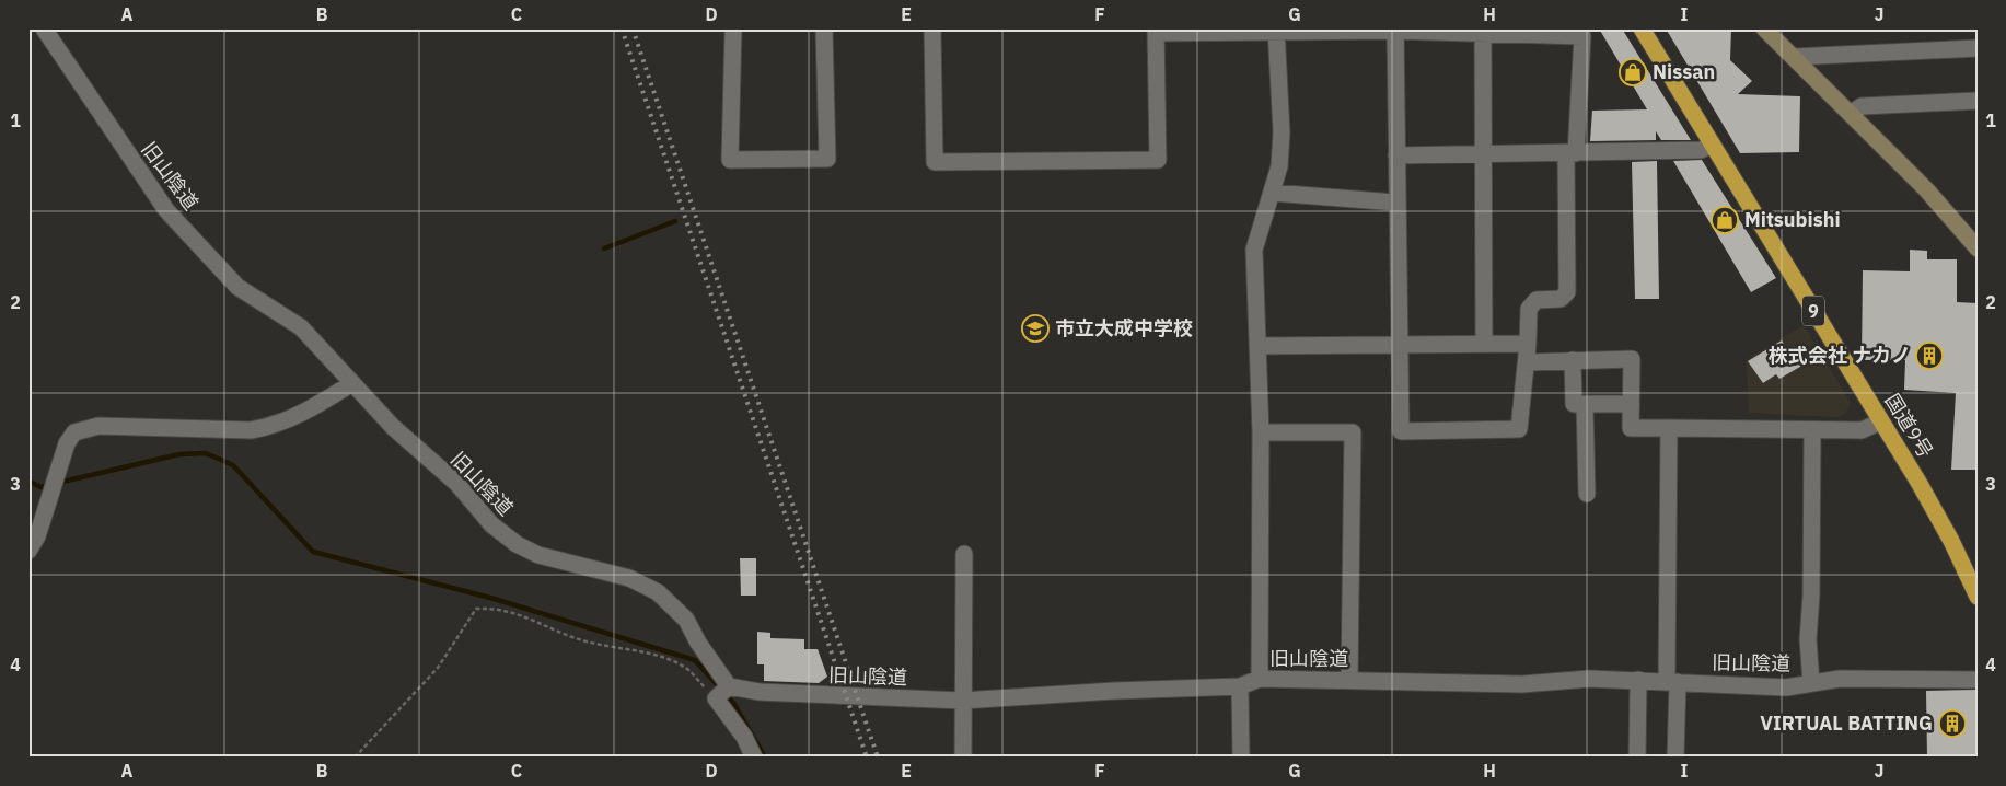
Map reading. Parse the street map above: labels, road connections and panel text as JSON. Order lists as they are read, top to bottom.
{
  "streets": {
    "highway": ["9", "国道9号"],
    "street": ["旧山陰道"]
  },
  "places": {
    "shop": ["Nissan", "Mitsubishi"],
    "school or university": ["市立大成中学校"],
    "building": ["株式会社 ナカノ", "VIRTUAL BATTING"]
  },
  "grid": {
    "columns": [
      "A",
      "B",
      "C",
      "D",
      "E",
      "F",
      "G",
      "H",
      "I",
      "J"
    ],
    "rows": [
      "1",
      "2",
      "3",
      "4"
    ]
  }
}
